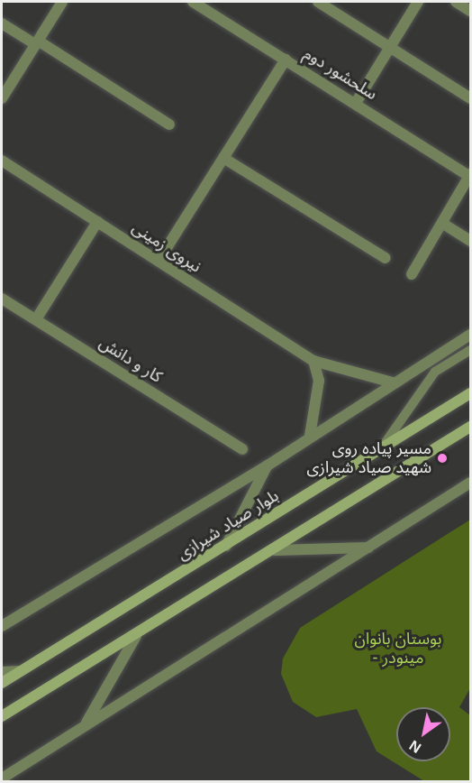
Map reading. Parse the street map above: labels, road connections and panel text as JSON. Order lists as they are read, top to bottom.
{
  "streets": {
    "main road": ["بلوار صیاد شیرازی"],
    "street": ["سلحشور دوم", "نیروی زمینی", "کار و دانش"]
  },
  "parks": ["بوستان بانوان - مینودر"],
  "places": ["مسیر پیاده روی شهید صیاد شیرازی"],
  "north": "bottom left"
}
